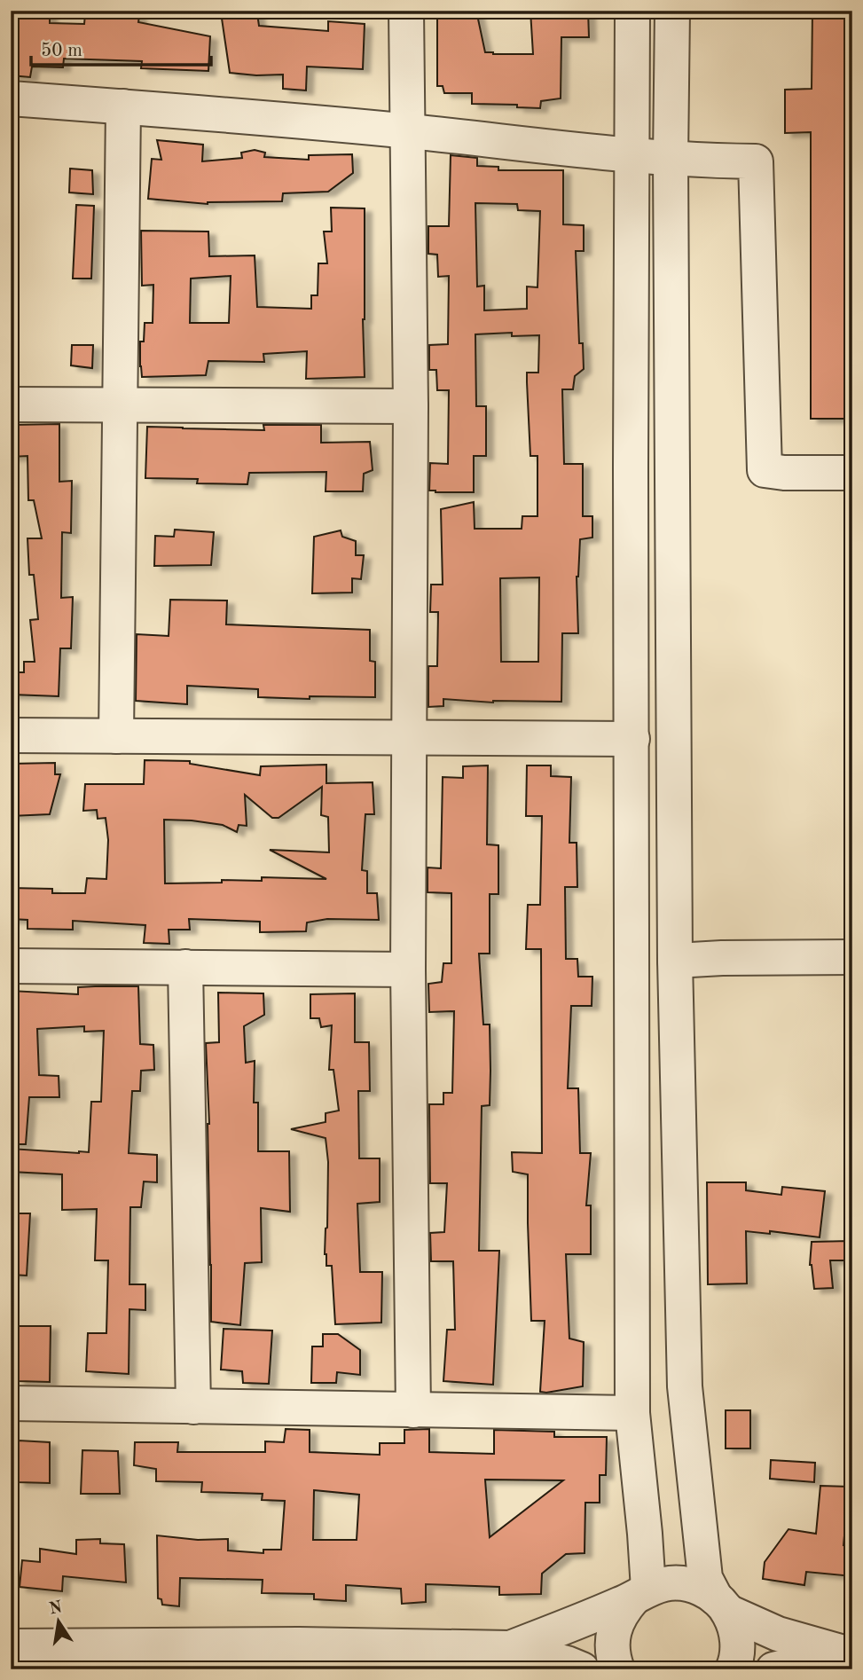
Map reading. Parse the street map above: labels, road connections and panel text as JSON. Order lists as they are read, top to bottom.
{
  "scale_bar": "50 m",
  "north": "top"
}
